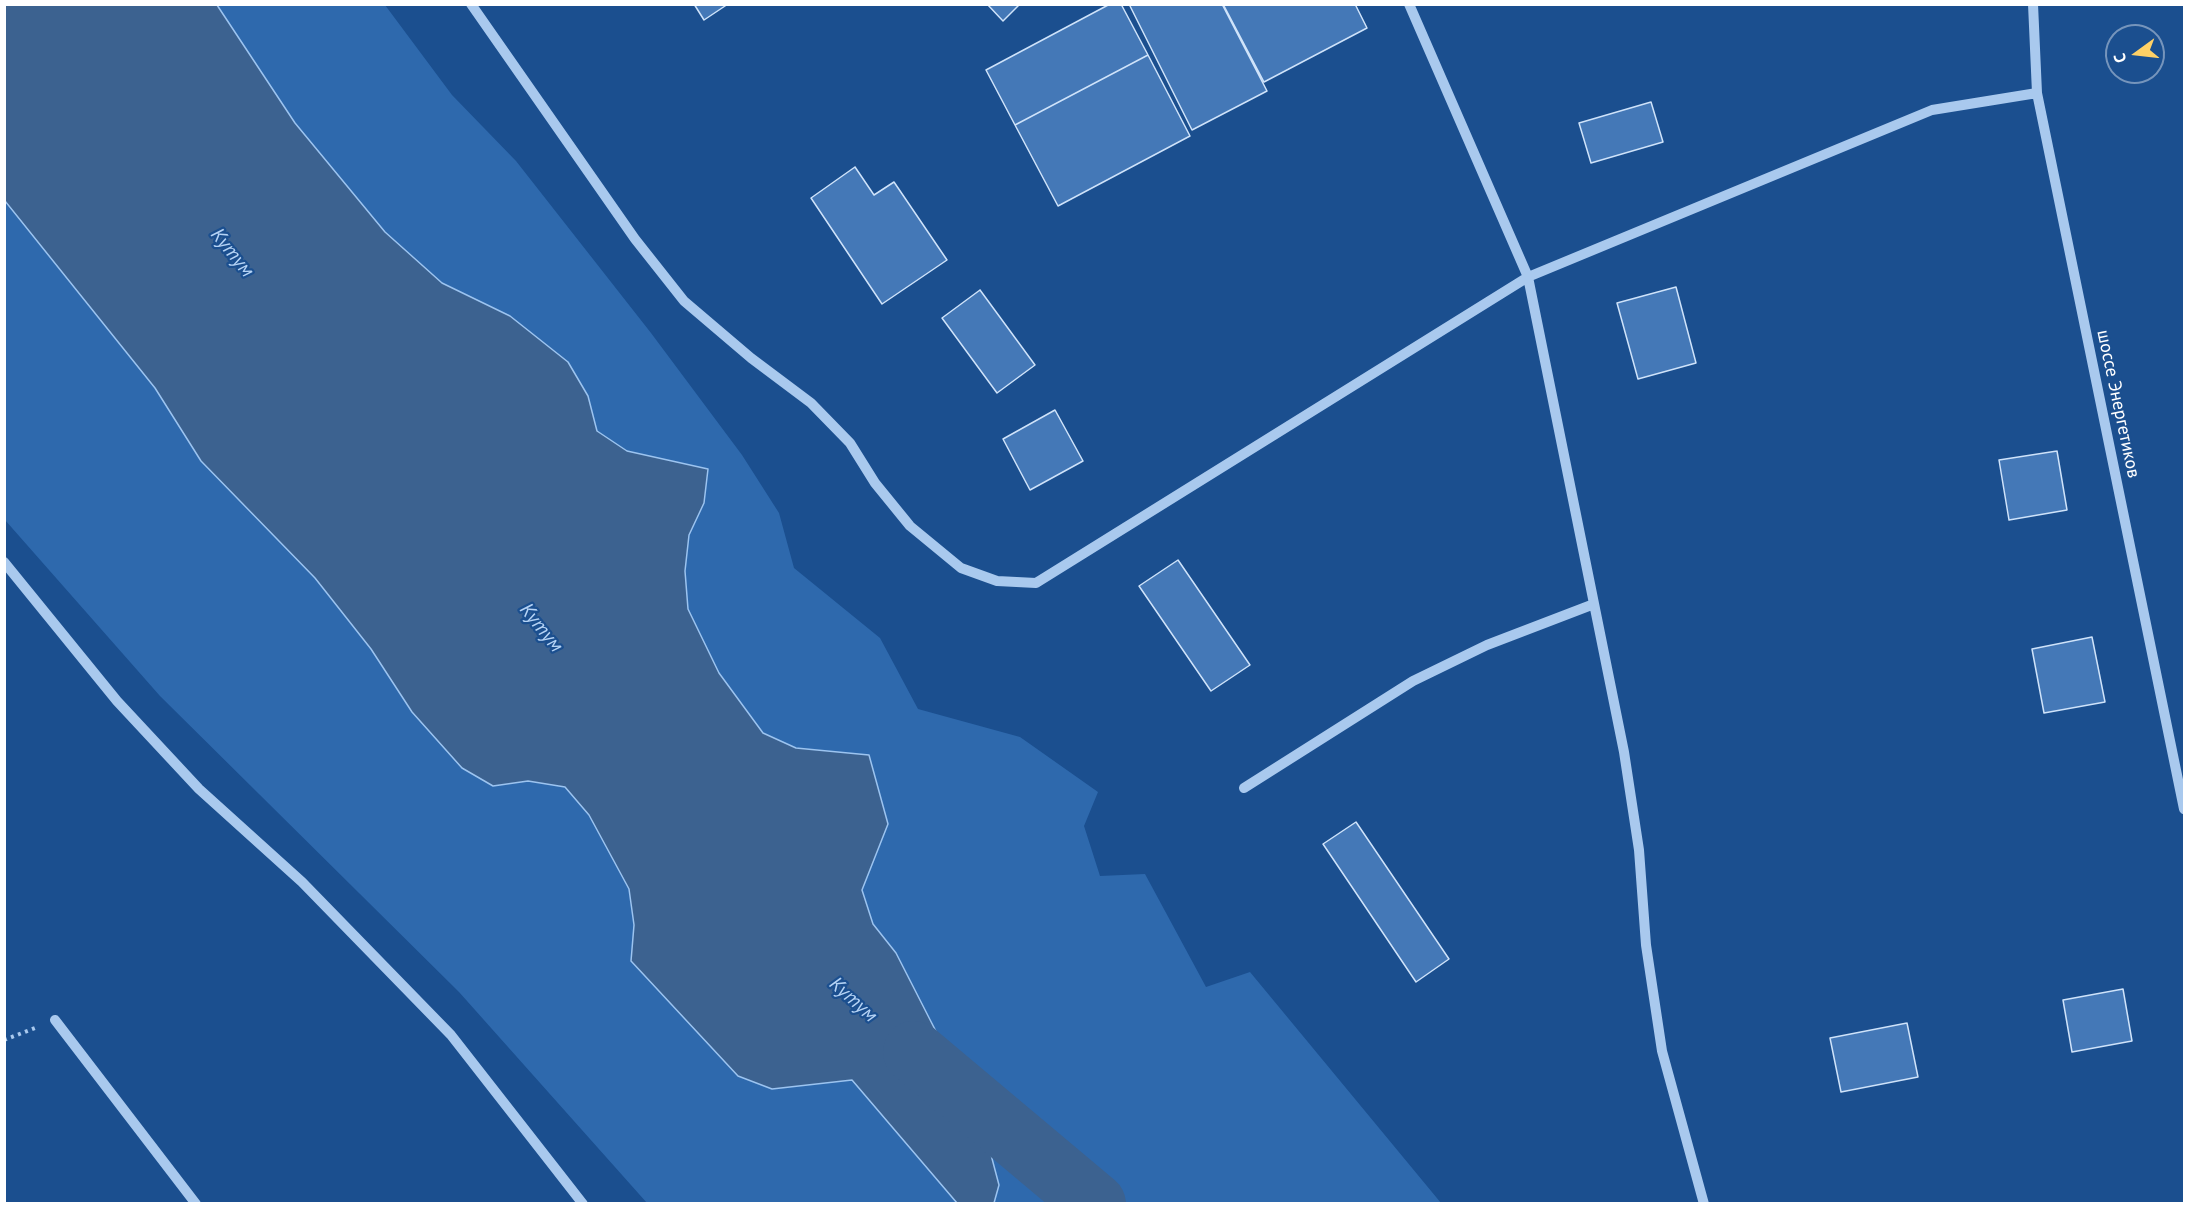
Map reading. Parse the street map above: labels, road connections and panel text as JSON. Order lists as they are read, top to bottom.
{
  "streets": {
    "street": ["шоссе Энергетиков"]
  },
  "water": ["Кутум"],
  "north": "left"
}
